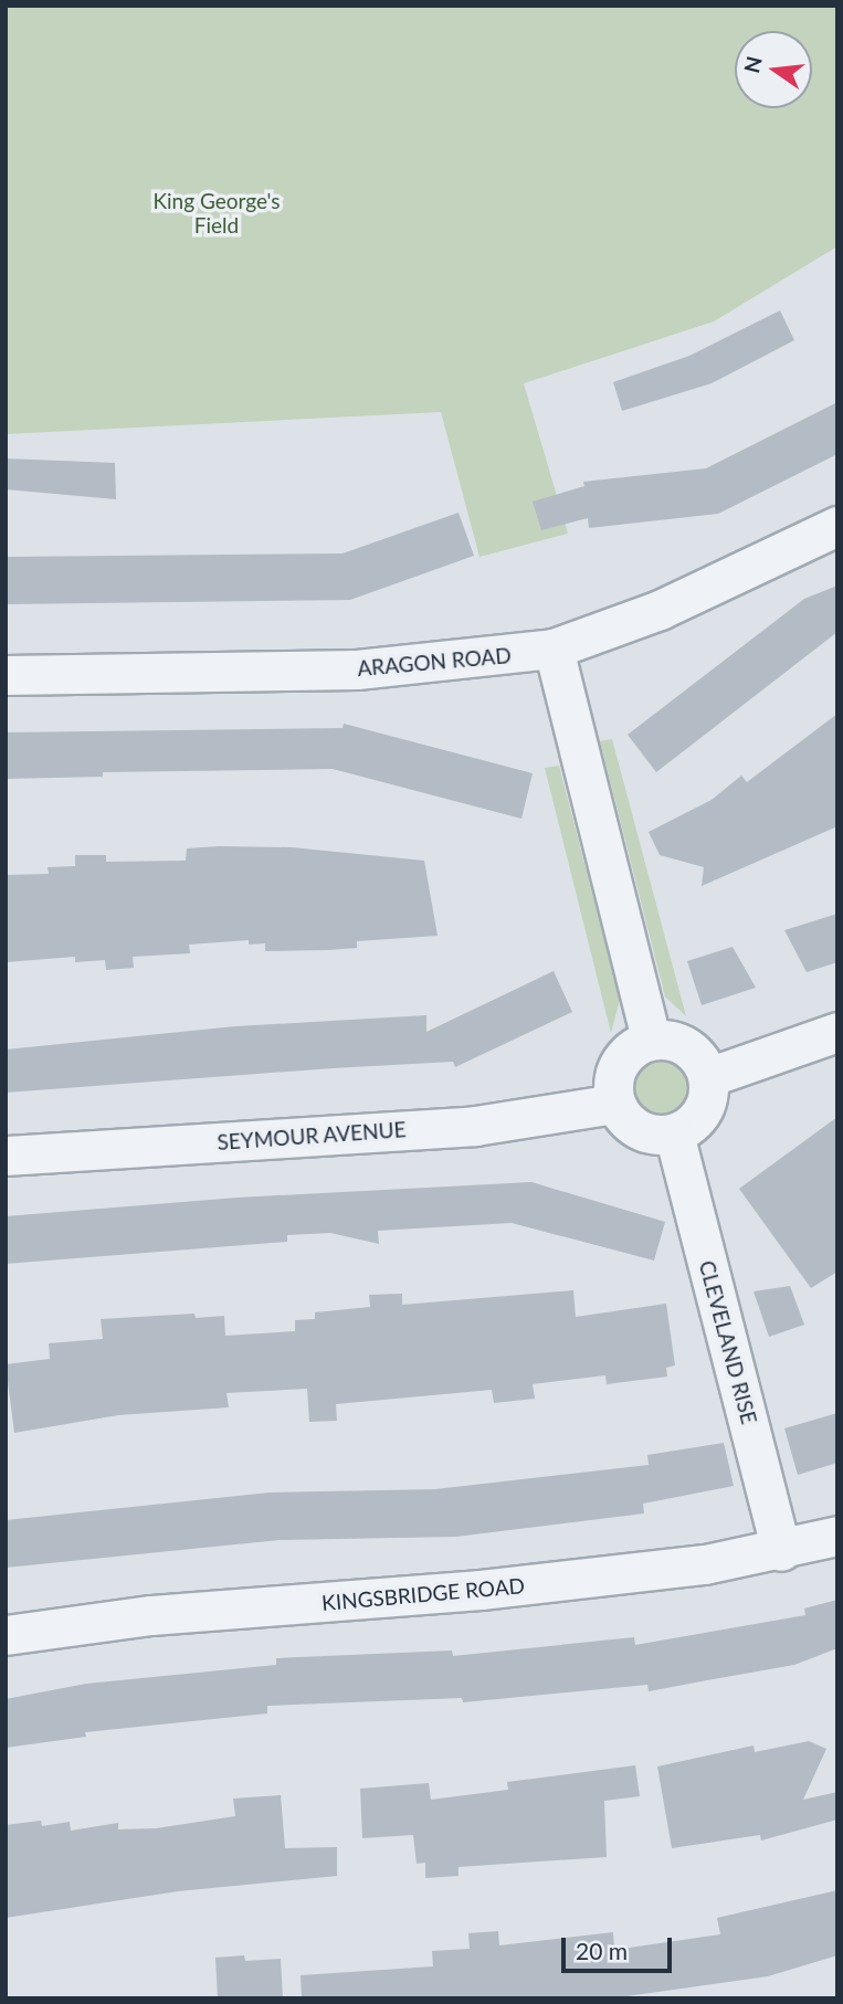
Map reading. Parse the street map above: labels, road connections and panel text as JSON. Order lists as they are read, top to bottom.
{
  "streets": {
    "street": [
      "ARAGON ROAD",
      "SEYMOUR AVENUE",
      "CLEVELAND RISE",
      "KINGSBRIDGE ROAD"
    ]
  },
  "crossings": [
    ["SEYMOUR AVENUE", "CLEVELAND RISE"],
    ["CLEVELAND RISE", "KINGSBRIDGE ROAD"]
  ],
  "parks": ["King George's Field"],
  "scale_bar": "20 m",
  "north": "left"
}
